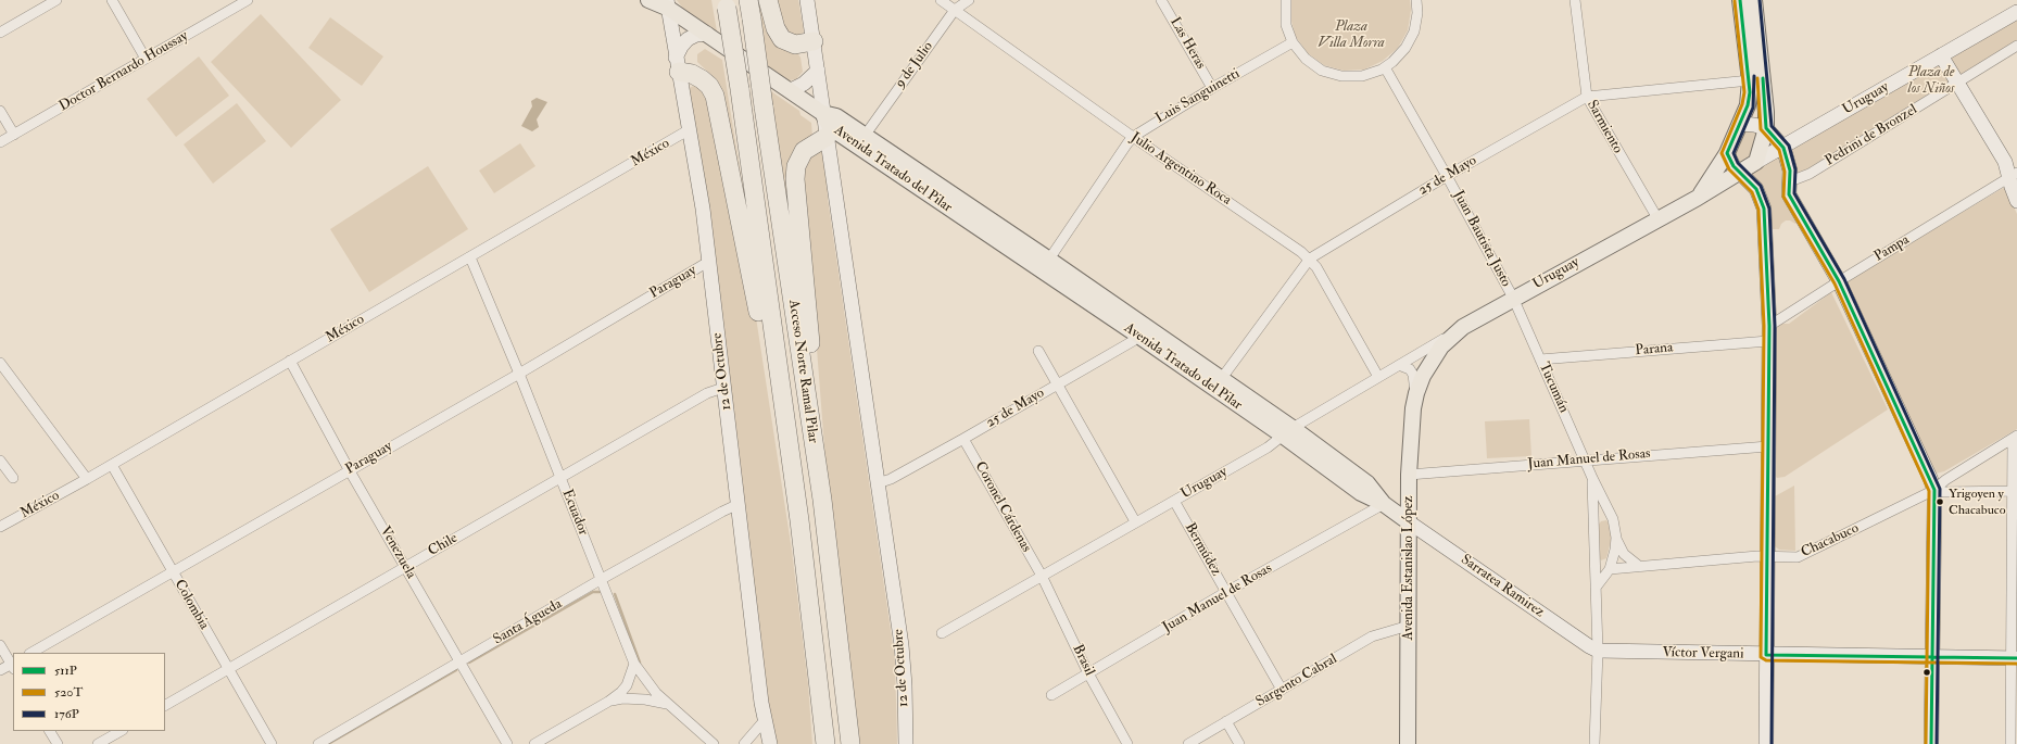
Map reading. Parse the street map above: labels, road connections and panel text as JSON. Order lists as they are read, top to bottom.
{
  "streets": {
    "highway": ["Acceso Norte Ramal Pilar"],
    "main road": ["Uruguay", "Avenida Tratado del Pilar", "Avenida Estanislao López"],
    "street": [
      "Las Heras",
      "9 de Julio",
      "Doctor Bernardo Houssay",
      "Luis Sanguinetti",
      "Sarmiento",
      "Pedrini de Bronzel",
      "México",
      "Julio Argentino Roca",
      "25 de Mayo",
      "Juan Bautista Justo",
      "Pampa",
      "Paraguay",
      "Parana",
      "12 de Octubre",
      "Tucumán",
      "Juan Manuel de Rosas",
      "Coronel Cárdenas",
      "Ecuador",
      "Chacabuco",
      "Chile",
      "Bermúdez",
      "Venezuela",
      "Sarratea Ramirez",
      "Colombia",
      "Santa Águeda",
      "Víctor Vergani",
      "Brasil",
      "Sargento Cabral"
    ]
  },
  "crossings": [
    ["Las Heras", "Luis Sanguinetti"],
    ["9 de Julio", "Avenida Tratado del Pilar"],
    ["9 de Julio", "Julio Argentino Roca"],
    ["Luis Sanguinetti", "Avenida Tratado del Pilar"],
    ["Luis Sanguinetti", "Julio Argentino Roca"],
    ["Uruguay", "Sarmiento"],
    ["Uruguay", "Avenida Tratado del Pilar"],
    ["Uruguay", "Julio Argentino Roca"],
    ["Uruguay", "Juan Bautista Justo"],
    ["Uruguay", "Tucumán"],
    ["Uruguay", "Coronel Cárdenas"],
    ["Uruguay", "Bermúdez"],
    ["Uruguay", "Avenida Estanislao López"],
    ["Uruguay", "Brasil"],
    ["Sarmiento", "25 de Mayo"],
    ["México", "12 de Octubre"],
    ["México", "Ecuador"],
    ["México", "Venezuela"],
    ["México", "Colombia"],
    ["Avenida Tratado del Pilar", "25 de Mayo"],
    ["Avenida Tratado del Pilar", "12 de Octubre"],
    ["Avenida Tratado del Pilar", "Juan Manuel de Rosas"],
    ["Avenida Tratado del Pilar", "Avenida Estanislao López"],
    ["Avenida Tratado del Pilar", "Sarratea Ramirez"],
    ["Julio Argentino Roca", "25 de Mayo"],
    ["25 de Mayo", "Juan Bautista Justo"],
    ["25 de Mayo", "12 de Octubre"],
    ["25 de Mayo", "Coronel Cárdenas"],
    ["Juan Bautista Justo", "Tucumán"],
    ["Paraguay", "12 de Octubre"],
    ["Paraguay", "Ecuador"],
    ["Paraguay", "Venezuela"],
    ["Paraguay", "Colombia"],
    ["Parana", "Tucumán"],
    ["12 de Octubre", "Chile"],
    ["12 de Octubre", "Santa Águeda"],
    ["Tucumán", "Juan Manuel de Rosas"],
    ["Tucumán", "Chacabuco"],
    ["Tucumán", "Sarratea Ramirez"],
    ["Tucumán", "Víctor Vergani"],
    ["Juan Manuel de Rosas", "Bermúdez"],
    ["Juan Manuel de Rosas", "Avenida Estanislao López"],
    ["Juan Manuel de Rosas", "Brasil"],
    ["Coronel Cárdenas", "Brasil"],
    ["Ecuador", "Chile"],
    ["Ecuador", "Santa Águeda"],
    ["Chile", "Venezuela"],
    ["Chile", "Colombia"],
    ["Bermúdez", "Sargento Cabral"],
    ["Venezuela", "Santa Águeda"],
    ["Avenida Estanislao López", "Sarratea Ramirez"],
    ["Avenida Estanislao López", "Sargento Cabral"],
    ["Sarratea Ramirez", "Víctor Vergani"]
  ],
  "parks": ["Plaza Villa Morra", "Plaza de los Niños"],
  "places": ["Yrigoyen y Chacabuco"],
  "lines": ["transit line 511P", "transit line 176P", "transit line 520T"],
  "legend": ["511P", "520T", "176P"]
}
